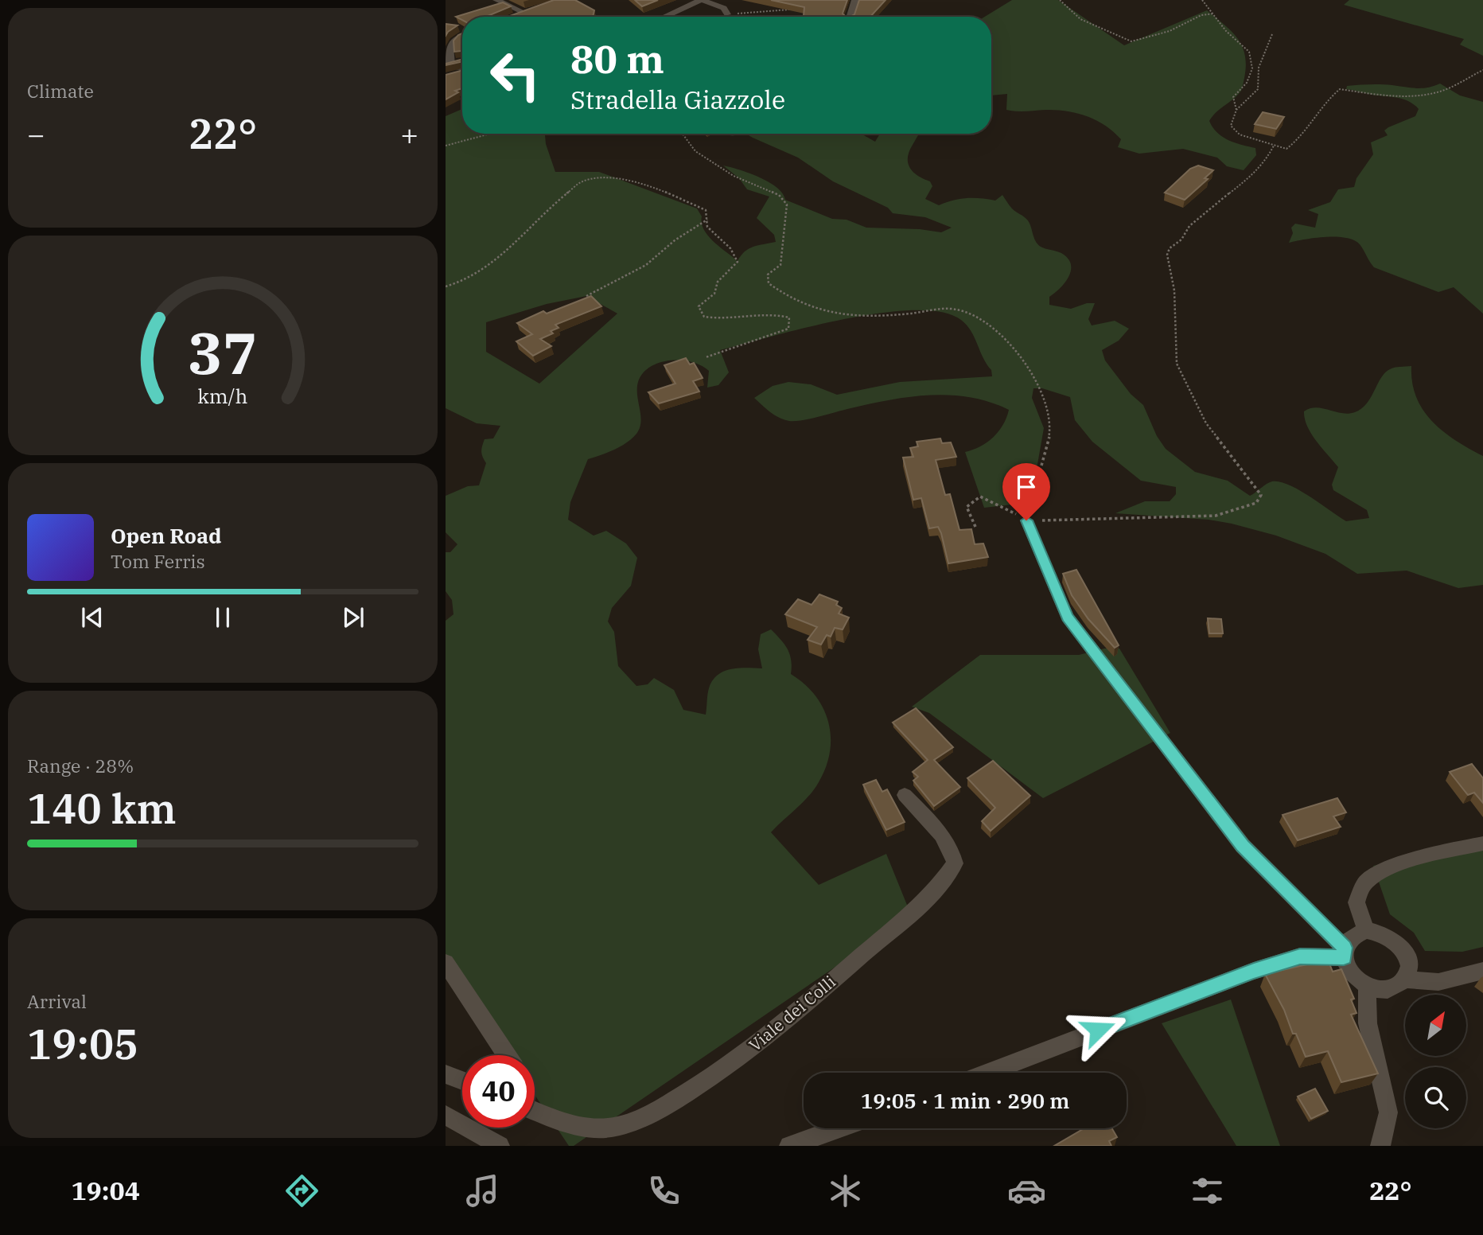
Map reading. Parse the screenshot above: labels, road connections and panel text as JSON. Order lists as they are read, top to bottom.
{
  "streets": {
    "street": ["Viale dei Colli"]
  },
  "north": "top right",
  "page": {
    "tile": [
      "Climate",
      ["Range · 28%", "140 km"],
      ["Arrival", "19:05"]
    ],
    "turn": ["80 m", "Stradella Giazzole"],
    "heat": ["−", "22°", "+"],
    "song": ["Open Road", "Tom Ferris"],
    "limit": "40",
    "trip": "19:05 · 1 min · 290 m",
    "tabs": ["19:04", "22°"],
    "gauge": ["37", "km/h"]
  }
}
